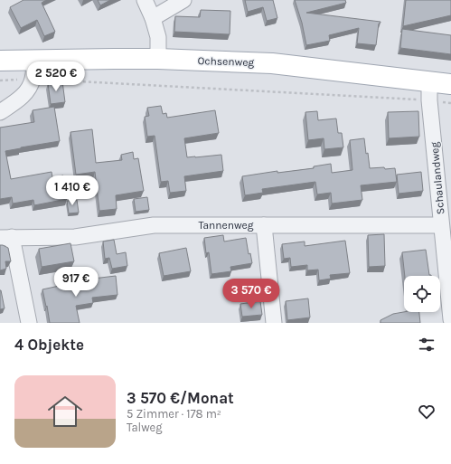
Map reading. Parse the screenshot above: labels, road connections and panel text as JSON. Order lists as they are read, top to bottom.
{
  "streets": {
    "main road": ["Ochsenweg"],
    "street": ["Schaulandweg", "Tannenweg"]
  },
  "crossings": [
    ["Ochsenweg", "Schaulandweg"],
    ["Schaulandweg", "Tannenweg"]
  ],
  "page": {
    "price": [
      "2 520 €",
      "1 410 €",
      "917 €",
      "3 570 €"
    ],
    "heading": "4 Objekte",
    "list": [
      {
        "name": "3 570 €/Monat",
        "note": "5 Zimmer · 178 m² · Talweg"
      }
    ]
  }
}
